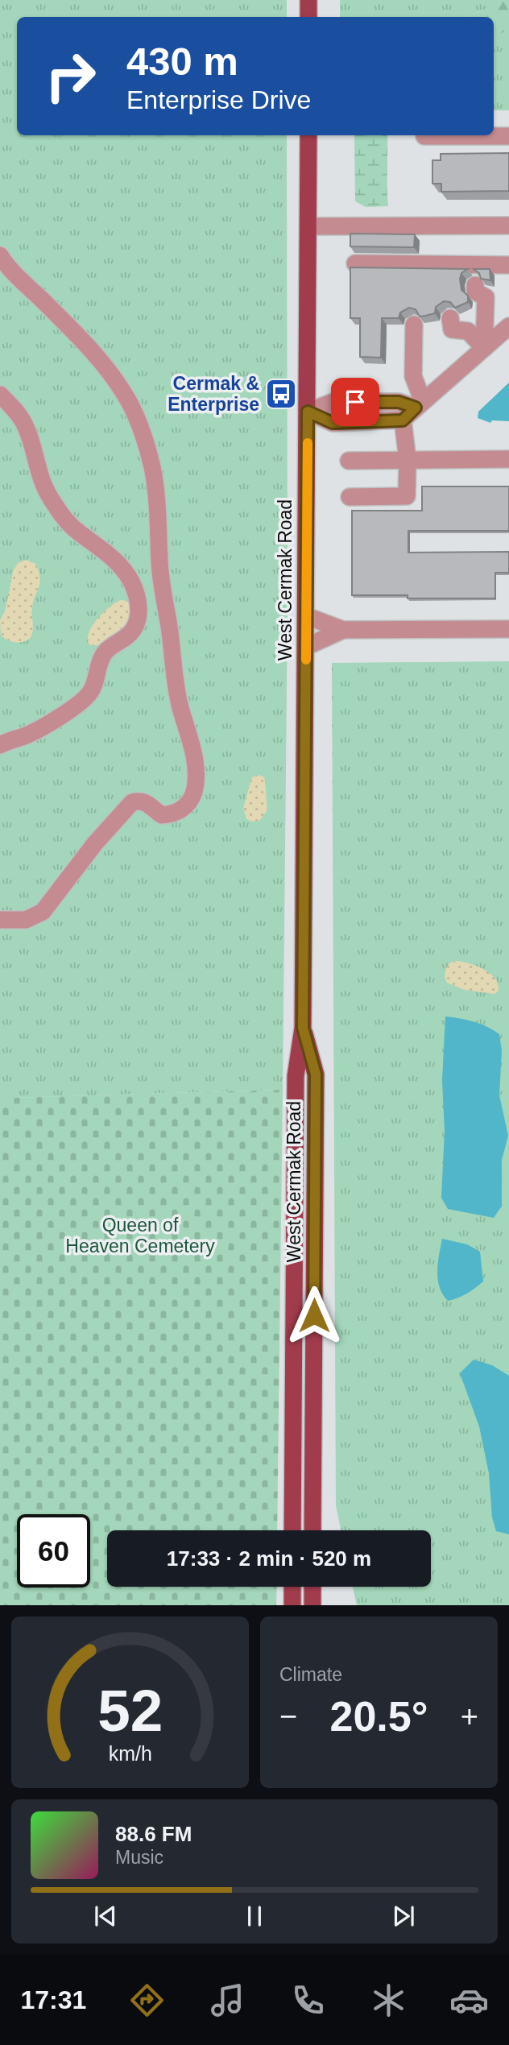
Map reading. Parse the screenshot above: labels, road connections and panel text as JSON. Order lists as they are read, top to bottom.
{
  "streets": {
    "main road": ["West Cermak Road"]
  },
  "parks": ["Queen of Heaven Cemetery"],
  "places": {
    "bus stop": ["Cermak & Enterprise"]
  },
  "page": {
    "turn": ["430 m", "Enterprise Drive"],
    "limit": "60",
    "trip": "17:33 · 2 min · 520 m",
    "tile": "Climate",
    "heat": ["−", "20.5°", "+"],
    "song": ["88.6 FM", "Music"],
    "tabs": "17:31",
    "gauge": ["52", "km/h"]
  }
}
